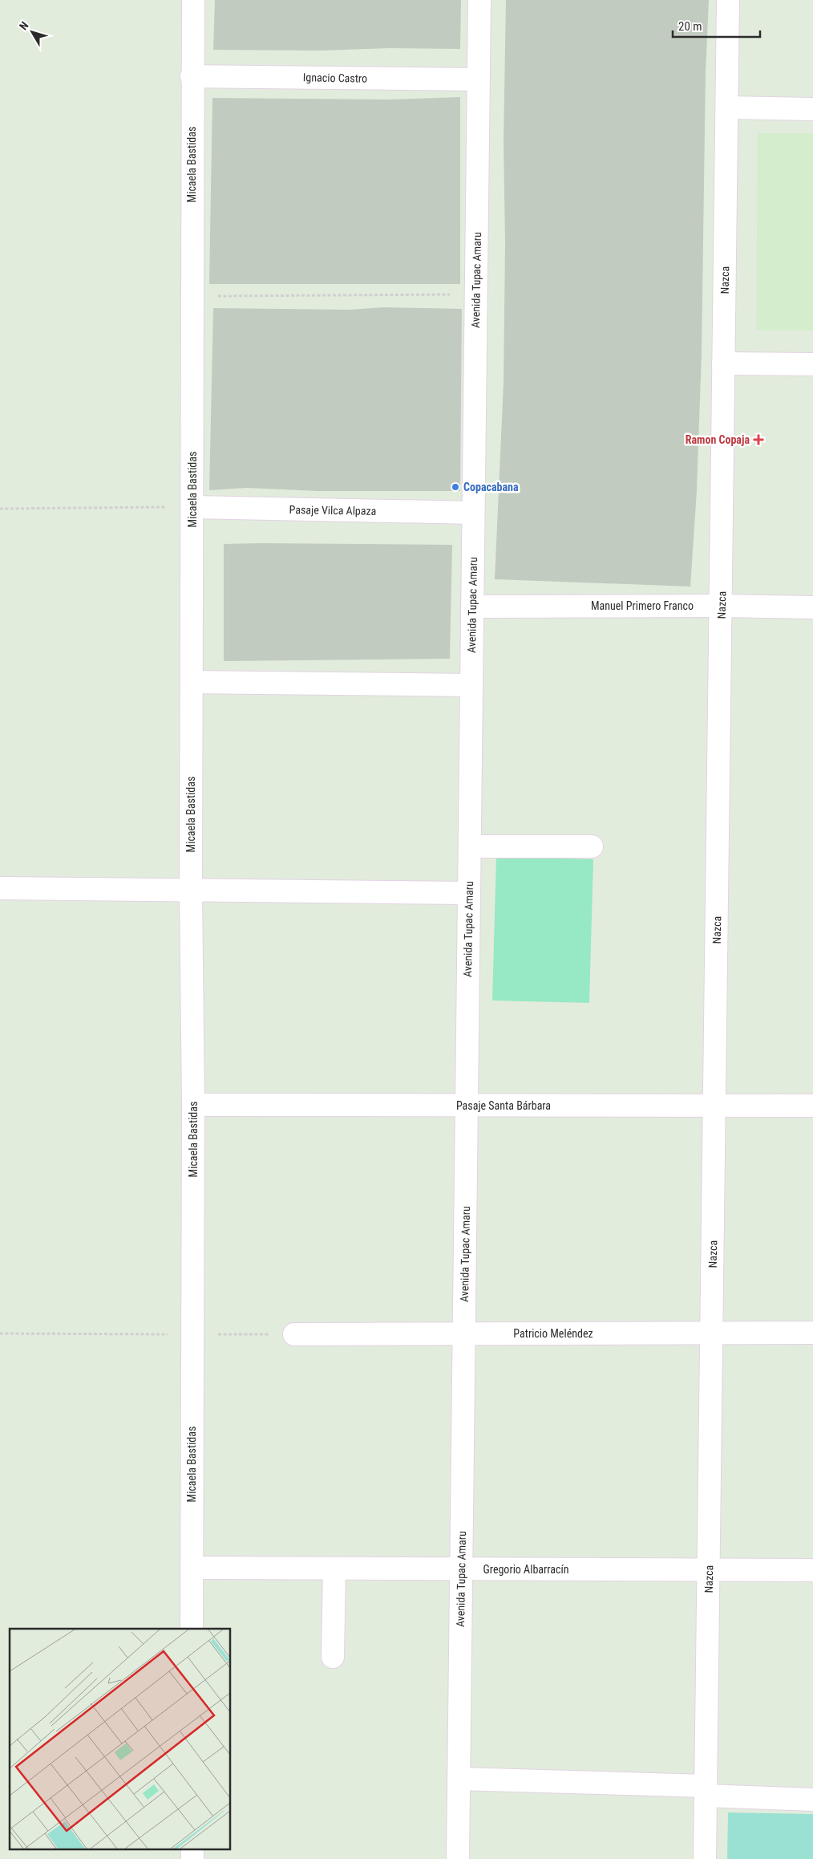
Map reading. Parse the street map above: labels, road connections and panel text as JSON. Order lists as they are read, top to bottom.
{
  "streets": {
    "street": [
      "Ignacio Castro",
      "Micaela Bastidas",
      "Avenida Tupac Amaru",
      "Nazca",
      "Pasaje Vilca Alpaza",
      "Manuel Primero Franco",
      "Pasaje Santa Bárbara",
      "Patricio Meléndez",
      "Gregorio Albarracín"
    ]
  },
  "crossings": [
    ["Ignacio Castro", "Micaela Bastidas"],
    ["Ignacio Castro", "Avenida Tupac Amaru"],
    ["Micaela Bastidas", "Pasaje Vilca Alpaza"],
    ["Micaela Bastidas", "Pasaje Santa Bárbara"],
    ["Micaela Bastidas", "Gregorio Albarracín"],
    ["Avenida Tupac Amaru", "Pasaje Vilca Alpaza"],
    ["Avenida Tupac Amaru", "Manuel Primero Franco"],
    ["Avenida Tupac Amaru", "Pasaje Santa Bárbara"],
    ["Avenida Tupac Amaru", "Patricio Meléndez"],
    ["Avenida Tupac Amaru", "Gregorio Albarracín"],
    ["Nazca", "Manuel Primero Franco"],
    ["Nazca", "Pasaje Santa Bárbara"],
    ["Nazca", "Patricio Meléndez"],
    ["Nazca", "Gregorio Albarracín"]
  ],
  "places": {
    "health": ["Ramon Copaja"],
    "other": ["Copacabana"]
  },
  "scale_bar": "20 m",
  "north": "top left"
}
